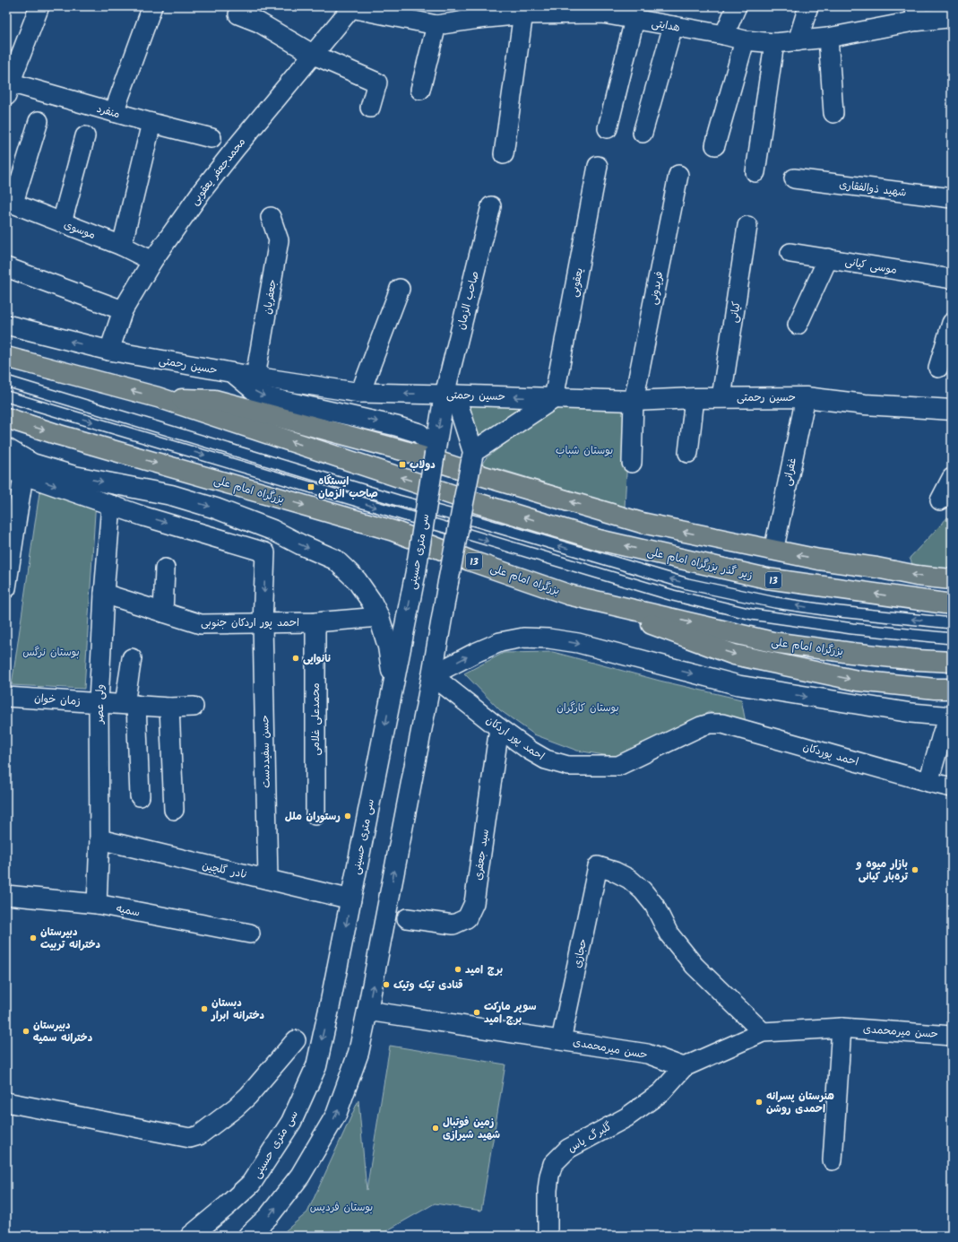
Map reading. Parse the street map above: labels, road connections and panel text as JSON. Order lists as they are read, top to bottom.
{
  "streets": {
    "highway": ["بزرگراه امام علی", "13", "زیر گذر بزرگراه امام علی"],
    "main road": ["حسین رحمتی", "سی متری حسینی"],
    "street": [
      "هدایتی",
      "منفرد",
      "محمدجعفر یعقوبی",
      "شهید ذوالفقاری",
      "موسوی",
      "موسی کیانی",
      "یعقوبی",
      "فریدونی",
      "جعفریان",
      "صاحب الزمان",
      "کیانی",
      "غفرانی",
      "احمد پور اردکان جنوبی",
      "زمان خوان",
      "ولی عصر",
      "محمدعلی غلامی",
      "احمد پور اردکان",
      "حسن سفیددست",
      "احمد پوردکان",
      "سید جعفری",
      "نادر گلچین",
      "سمیه",
      "حجازی",
      "حسن میرمحمدی",
      "گلبرگ یاس"
    ]
  },
  "crossings": [
    ["هدایتی", "محمدجعفر یعقوبی"],
    ["محمدجعفر یعقوبی", "موسوی"],
    ["محمدجعفر یعقوبی", "حسین رحمتی"],
    ["یعقوبی", "حسین رحمتی"],
    ["فریدونی", "حسین رحمتی"],
    ["جعفریان", "حسین رحمتی"],
    ["صاحب الزمان", "حسین رحمتی"],
    ["صاحب الزمان", "سی متری حسینی"],
    ["کیانی", "حسین رحمتی"],
    ["حسین رحمتی", "غفرانی"],
    ["حسین رحمتی", "سی متری حسینی"],
    ["سی متری حسینی", "نادر گلچین"],
    ["13", "زیر گذر بزرگراه امام علی"],
    ["احمد پور اردکان جنوبی", "ولی عصر"],
    ["احمد پور اردکان جنوبی", "محمدعلی غلامی"],
    ["احمد پور اردکان جنوبی", "حسن سفیددست"],
    ["زمان خوان", "ولی عصر"],
    ["ولی عصر", "حسن سفیددست"],
    ["ولی عصر", "نادر گلچین"],
    ["ولی عصر", "سمیه"],
    ["احمد پور اردکان", "احمد پوردکان"],
    ["احمد پور اردکان", "سید جعفری"],
    ["حسن سفیددست", "نادر گلچین"],
    ["حجازی", "حسن میرمحمدی"],
    ["حسن میرمحمدی", "گلبرگ یاس"]
  ],
  "parks": [
    "بوستان شباب",
    "بوستان نرگس",
    "بوستان کارگران",
    "بوستان فردیس"
  ],
  "places": {
    "transit": ["دولاب", "ایستگاه صاحب الزمان"],
    "other": [
      "نانوایی",
      "رستوران ملل",
      "بازار میوه و تره‌بار کیانی",
      "دبیرستان دخترانه تربیت",
      "برج امید",
      "قنادی تیک وتیک",
      "دبستان دخترانه ابرار",
      "سوپر مارکت برج امید",
      "دبیرستان دخترانه سمیه",
      "هنرستان پسرانه احمدی روشن",
      "زمین فوتبال شهید شیرازی"
    ]
  }
}
